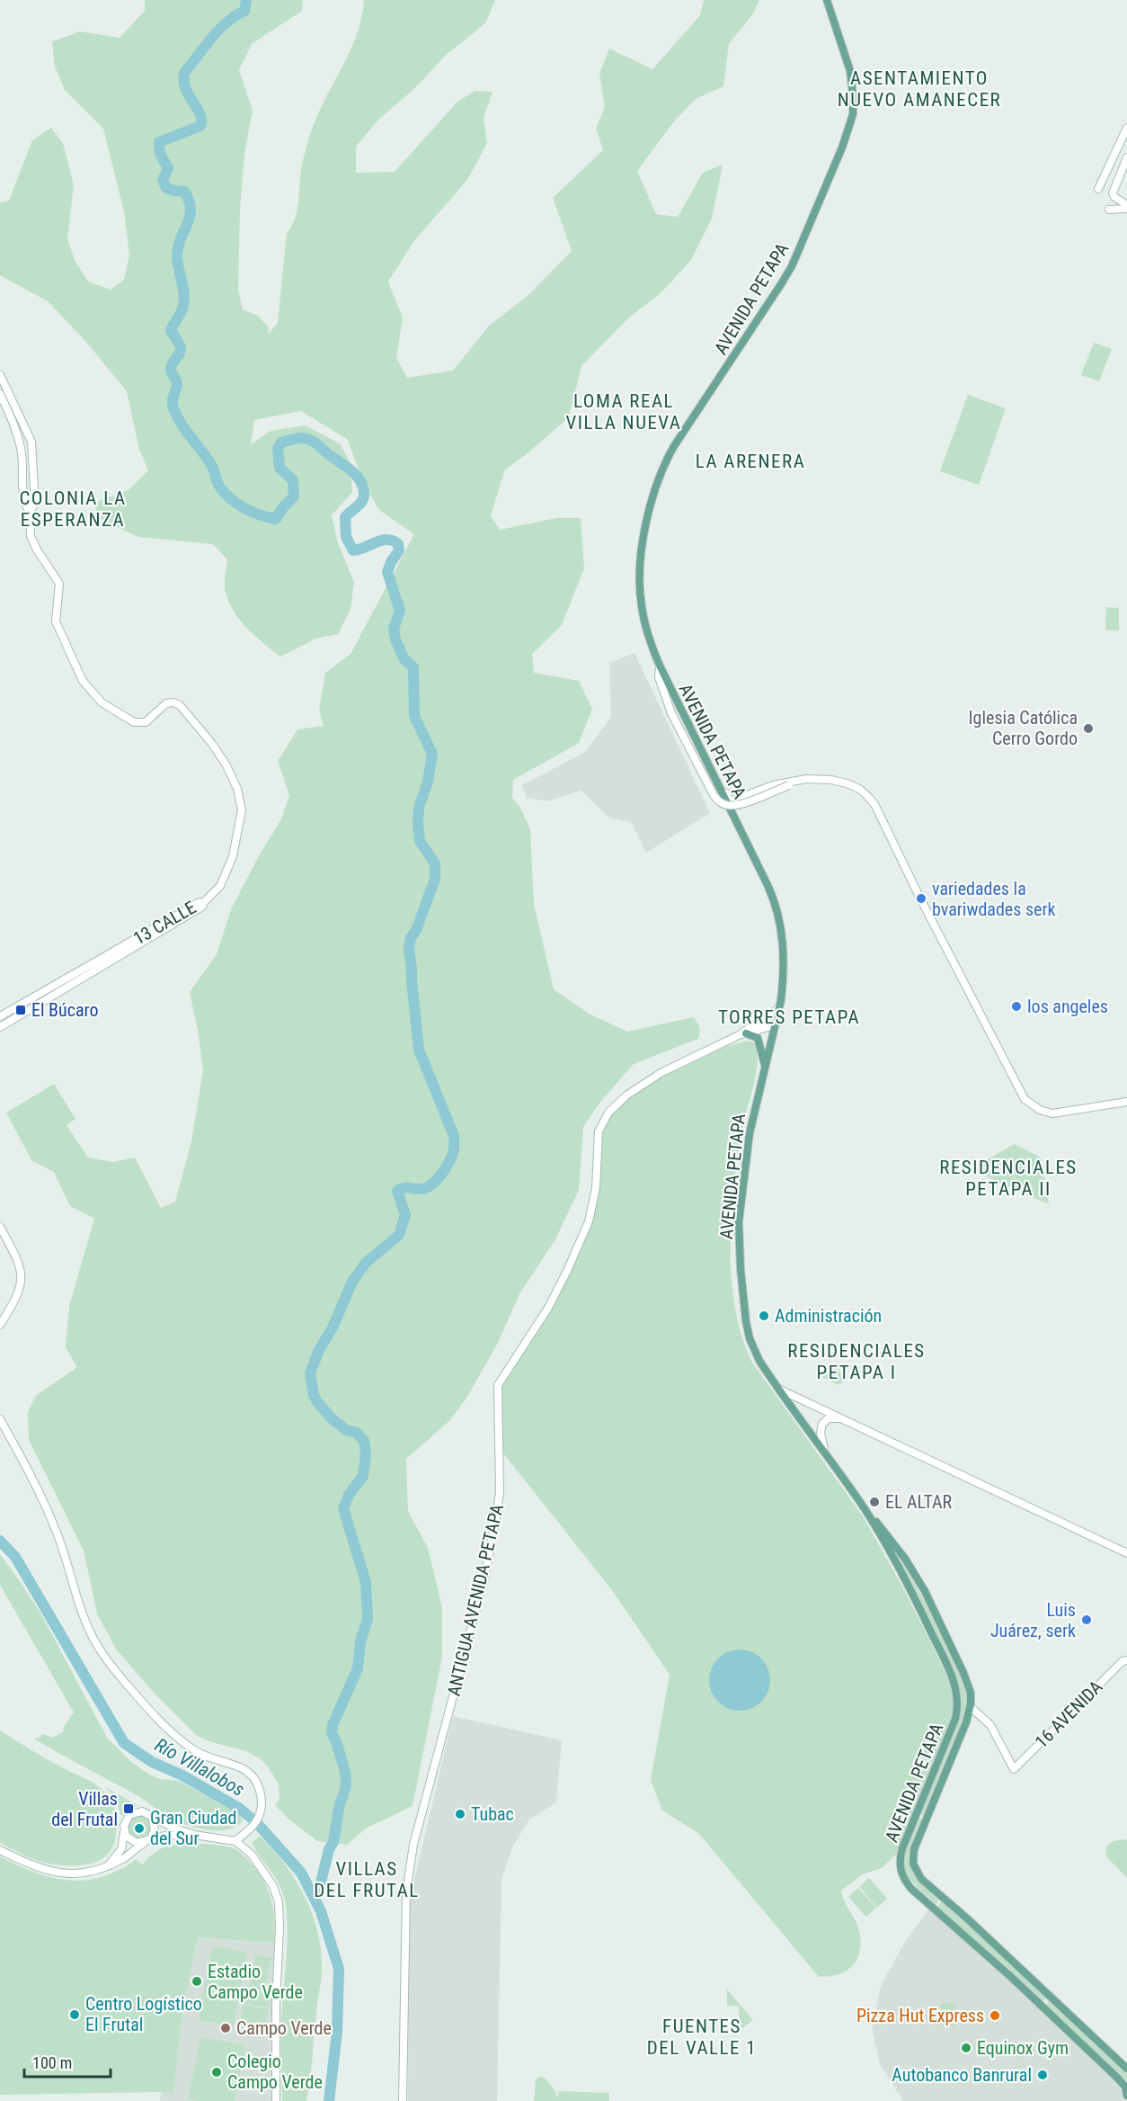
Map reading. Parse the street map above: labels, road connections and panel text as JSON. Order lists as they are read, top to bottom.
{
  "streets": {
    "main road": [
      "AVENIDA PETAPA",
      "13 CALLE",
      "ANTIGUA AVENIDA PETAPA",
      "16 AVENIDA"
    ]
  },
  "crossings": [
    ["AVENIDA PETAPA", "ANTIGUA AVENIDA PETAPA"],
    ["AVENIDA PETAPA", "16 AVENIDA"]
  ],
  "districts": [
    "ASENTAMIENTO NUEVO AMANECER",
    "LOMA REAL VILLA NUEVA",
    "LA ARENERA",
    "COLONIA LA ESPERANZA",
    "TORRES PETAPA",
    "RESIDENCIALES PETAPA II",
    "RESIDENCIALES PETAPA I",
    "VILLAS DEL FRUTAL",
    "FUENTES DEL VALLE 1"
  ],
  "water": ["Río Villalobos"],
  "places": {
    "other": [
      "Iglesia Católica Cerro Gordo",
      "variedades la bvariwdades serk",
      "los angeles",
      "Administración",
      "EL ALTAR",
      "Luis Juárez, serk",
      "Tubac",
      "Gran Ciudad del Sur",
      "Estadio Campo Verde",
      "Centro Logístico El Frutal",
      "Pizza Hut Express",
      "Campo Verde",
      "Equinox Gym",
      "Colegio Campo Verde",
      "Autobanco Banrural"
    ],
    "transit": ["El Búcaro", "Villas del Frutal"]
  },
  "scale_bar": "100 m"
}
